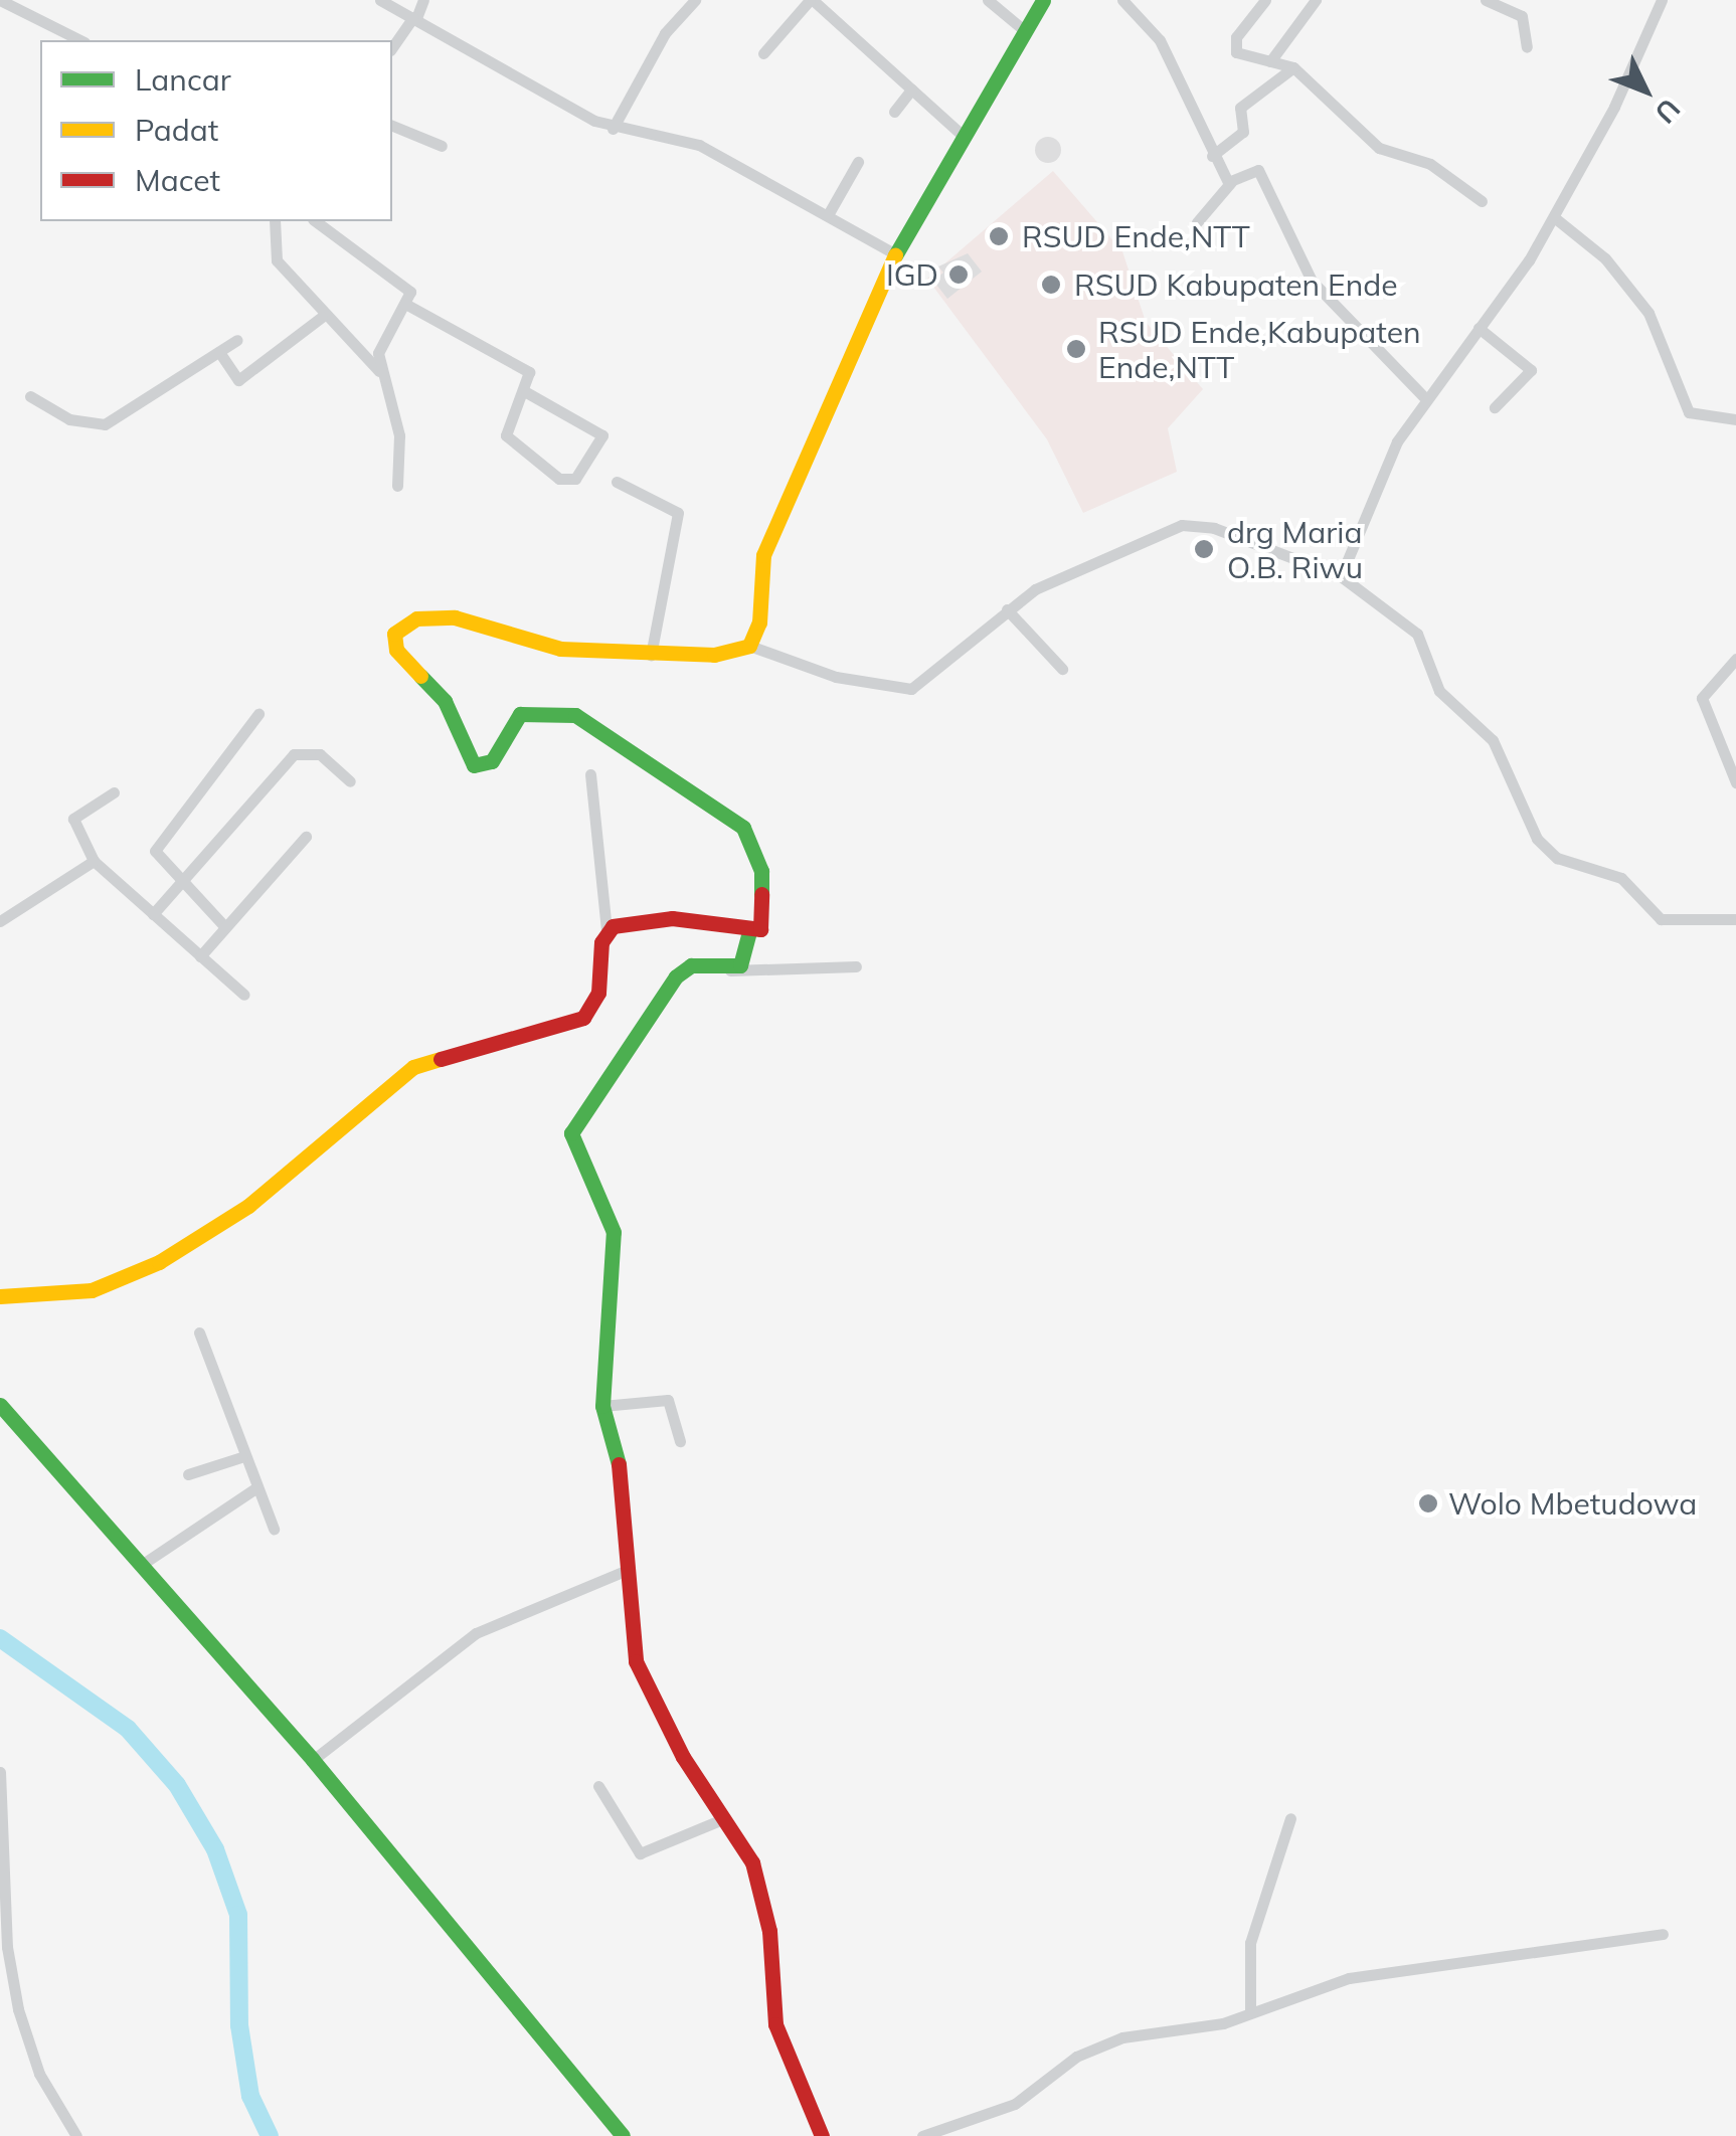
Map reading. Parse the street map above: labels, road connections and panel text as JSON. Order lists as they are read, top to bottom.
{
  "places": [
    "RSUD Ende,NTT",
    "IGD",
    "RSUD Kabupaten Ende",
    "RSUD Ende,Kabupaten Ende,NTT",
    "drg Maria O.B. Riwu",
    "Wolo Mbetudowa"
  ],
  "legend": ["Lancar", "Padat", "Macet"],
  "north": "bottom right"
}
